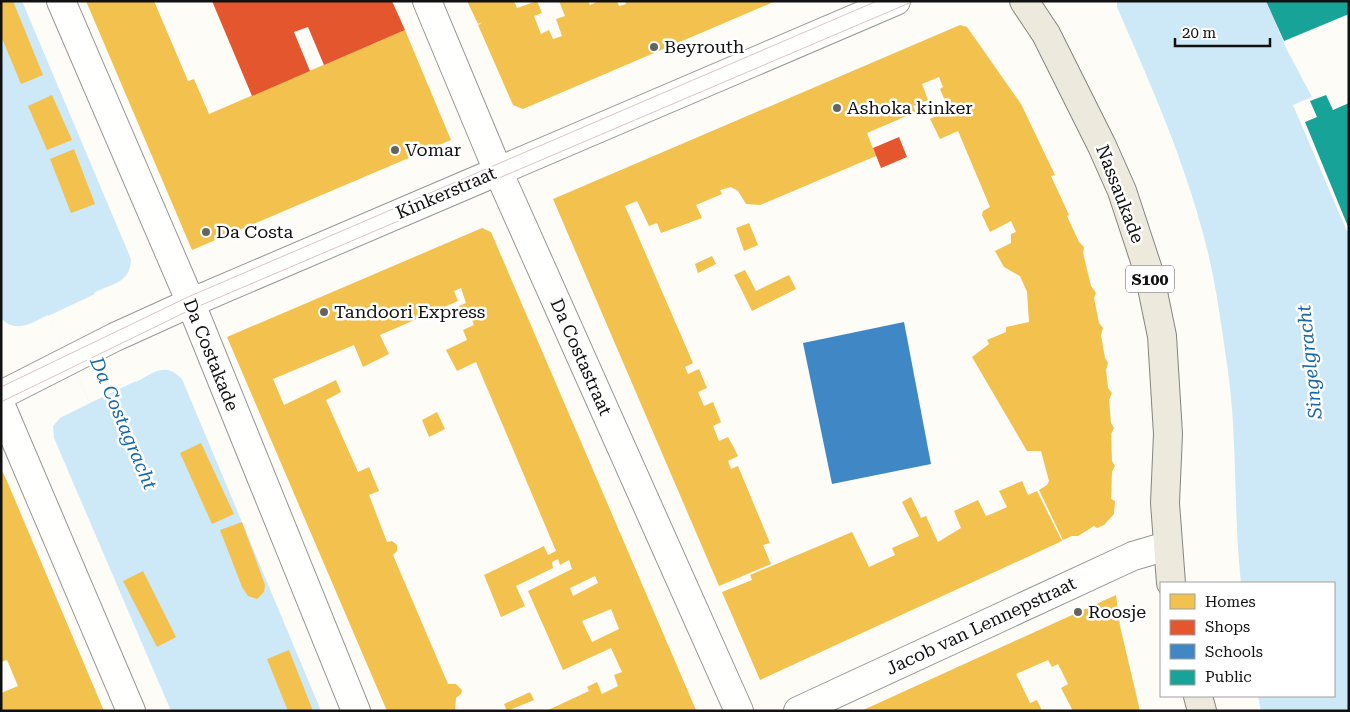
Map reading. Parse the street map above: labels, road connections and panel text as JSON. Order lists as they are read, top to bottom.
{
  "streets": {
    "main road": ["Nassaukade", "S100"],
    "street": [
      "Kinkerstraat",
      "Da Costakade",
      "Da Costastraat",
      "Jacob van Lennepstraat"
    ]
  },
  "crossings": [
    ["Kinkerstraat", "Da Costakade"],
    ["Kinkerstraat", "Da Costastraat"],
    ["Nassaukade", "Jacob van Lennepstraat"]
  ],
  "water": ["Singelgracht", "Da Costagracht"],
  "places": [
    "Beyrouth",
    "Ashoka kinker",
    "Vomar",
    "Da Costa",
    "Tandoori Express",
    "Roosje"
  ],
  "legend": [
    "Homes",
    "Shops",
    "Schools",
    "Public"
  ],
  "scale_bar": "20 m"
}
